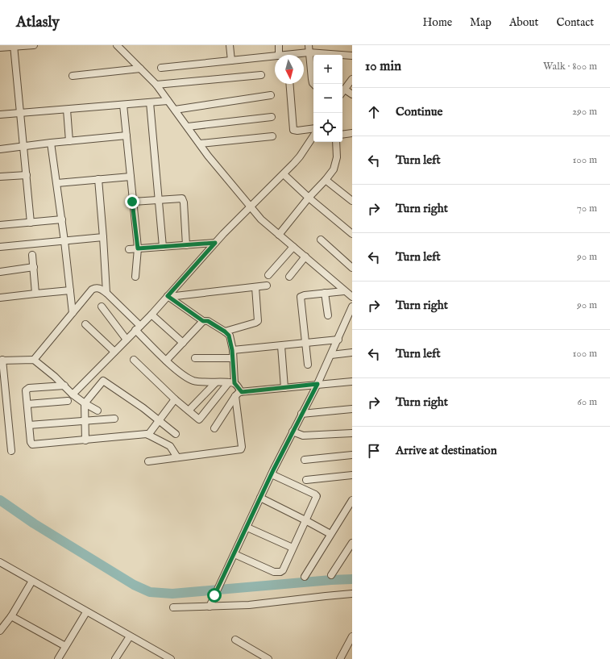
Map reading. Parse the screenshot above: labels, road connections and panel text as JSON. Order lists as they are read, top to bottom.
{
  "north": "bottom",
  "page": {
    "header": "Atlasly",
    "nav": [
      "Home",
      "Map",
      "About",
      "Contact"
    ],
    "heading": ["10 min", "Walk · 800 m"],
    "map_buttons": ["+", "−"],
    "list": [
      ["Continue", "290 m"],
      ["Turn left", "100 m"],
      ["Turn right", "70 m"],
      ["Turn left", "90 m"],
      ["Turn right", "90 m"],
      ["Turn left", "100 m"],
      ["Turn right", "60 m"],
      "Arrive at destination"
    ]
  }
}
